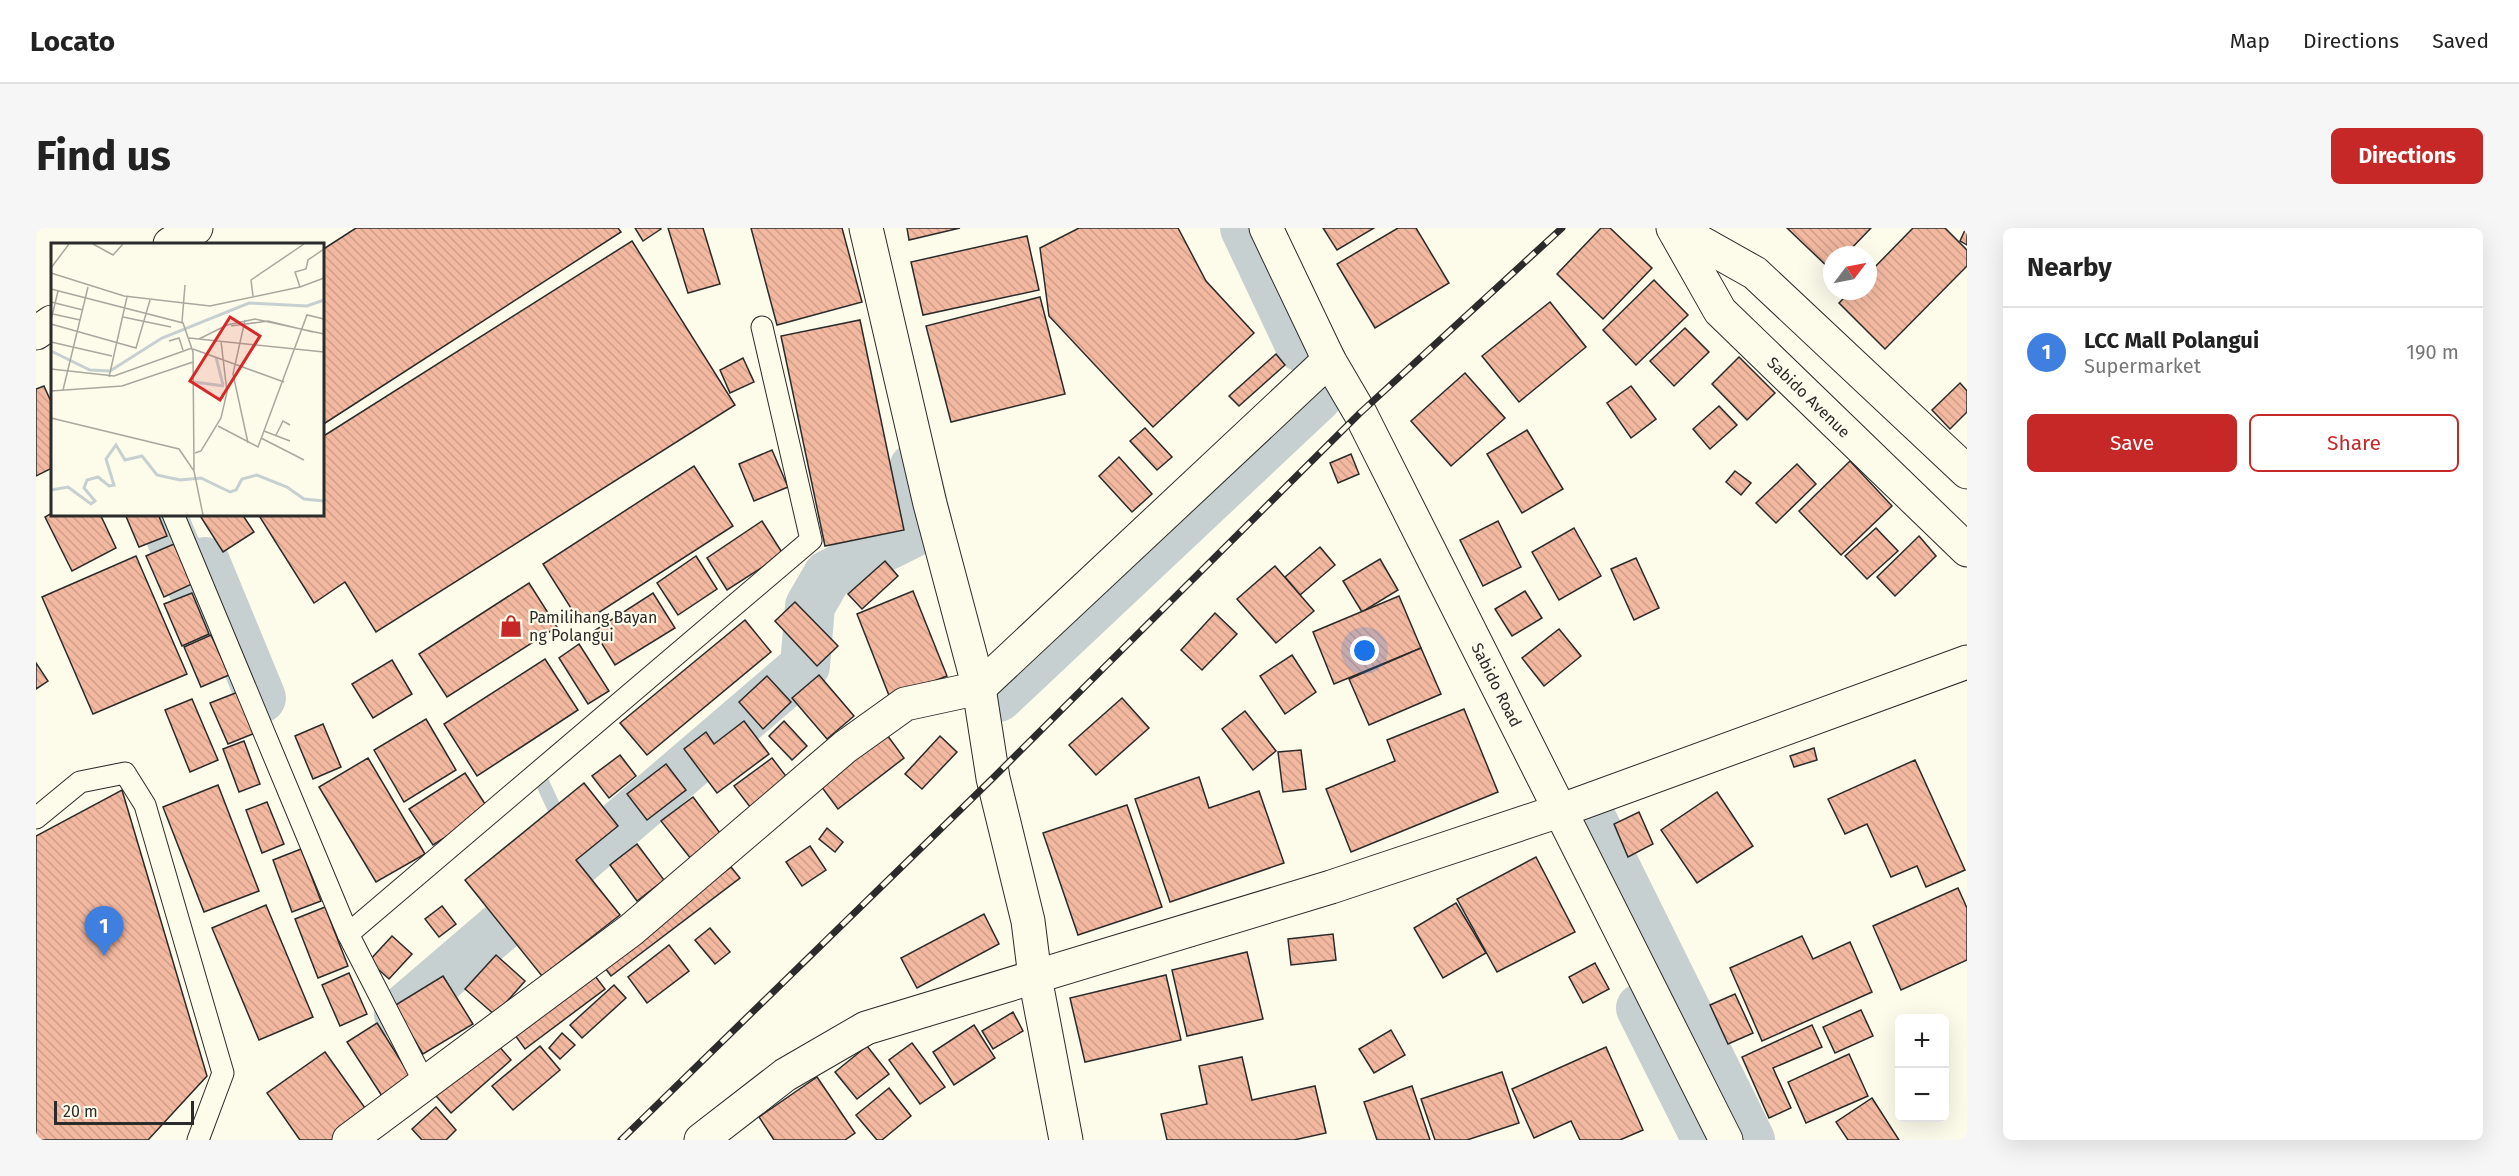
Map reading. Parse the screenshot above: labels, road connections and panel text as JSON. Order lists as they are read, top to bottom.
{
  "streets": {
    "street": ["Sabido Avenue", "Sabido Road"]
  },
  "places": {
    "shop": ["Pamilihang Bayan ng Polangui"]
  },
  "scale_bar": "20 m",
  "north": "top right",
  "page": {
    "header": "Locato",
    "nav": ["Map", "Directions", "Saved"],
    "buttons": [
      "Directions",
      ["Save", "Share"]
    ],
    "title": "Find us",
    "heading": "Nearby",
    "list": [
      {
        "mark": "1",
        "name": "LCC Mall Polangui",
        "note": "Supermarket",
        "value": "190 m"
      }
    ],
    "pins": "1",
    "map_buttons": ["+", "−"],
    "scale": "20 m"
  }
}
